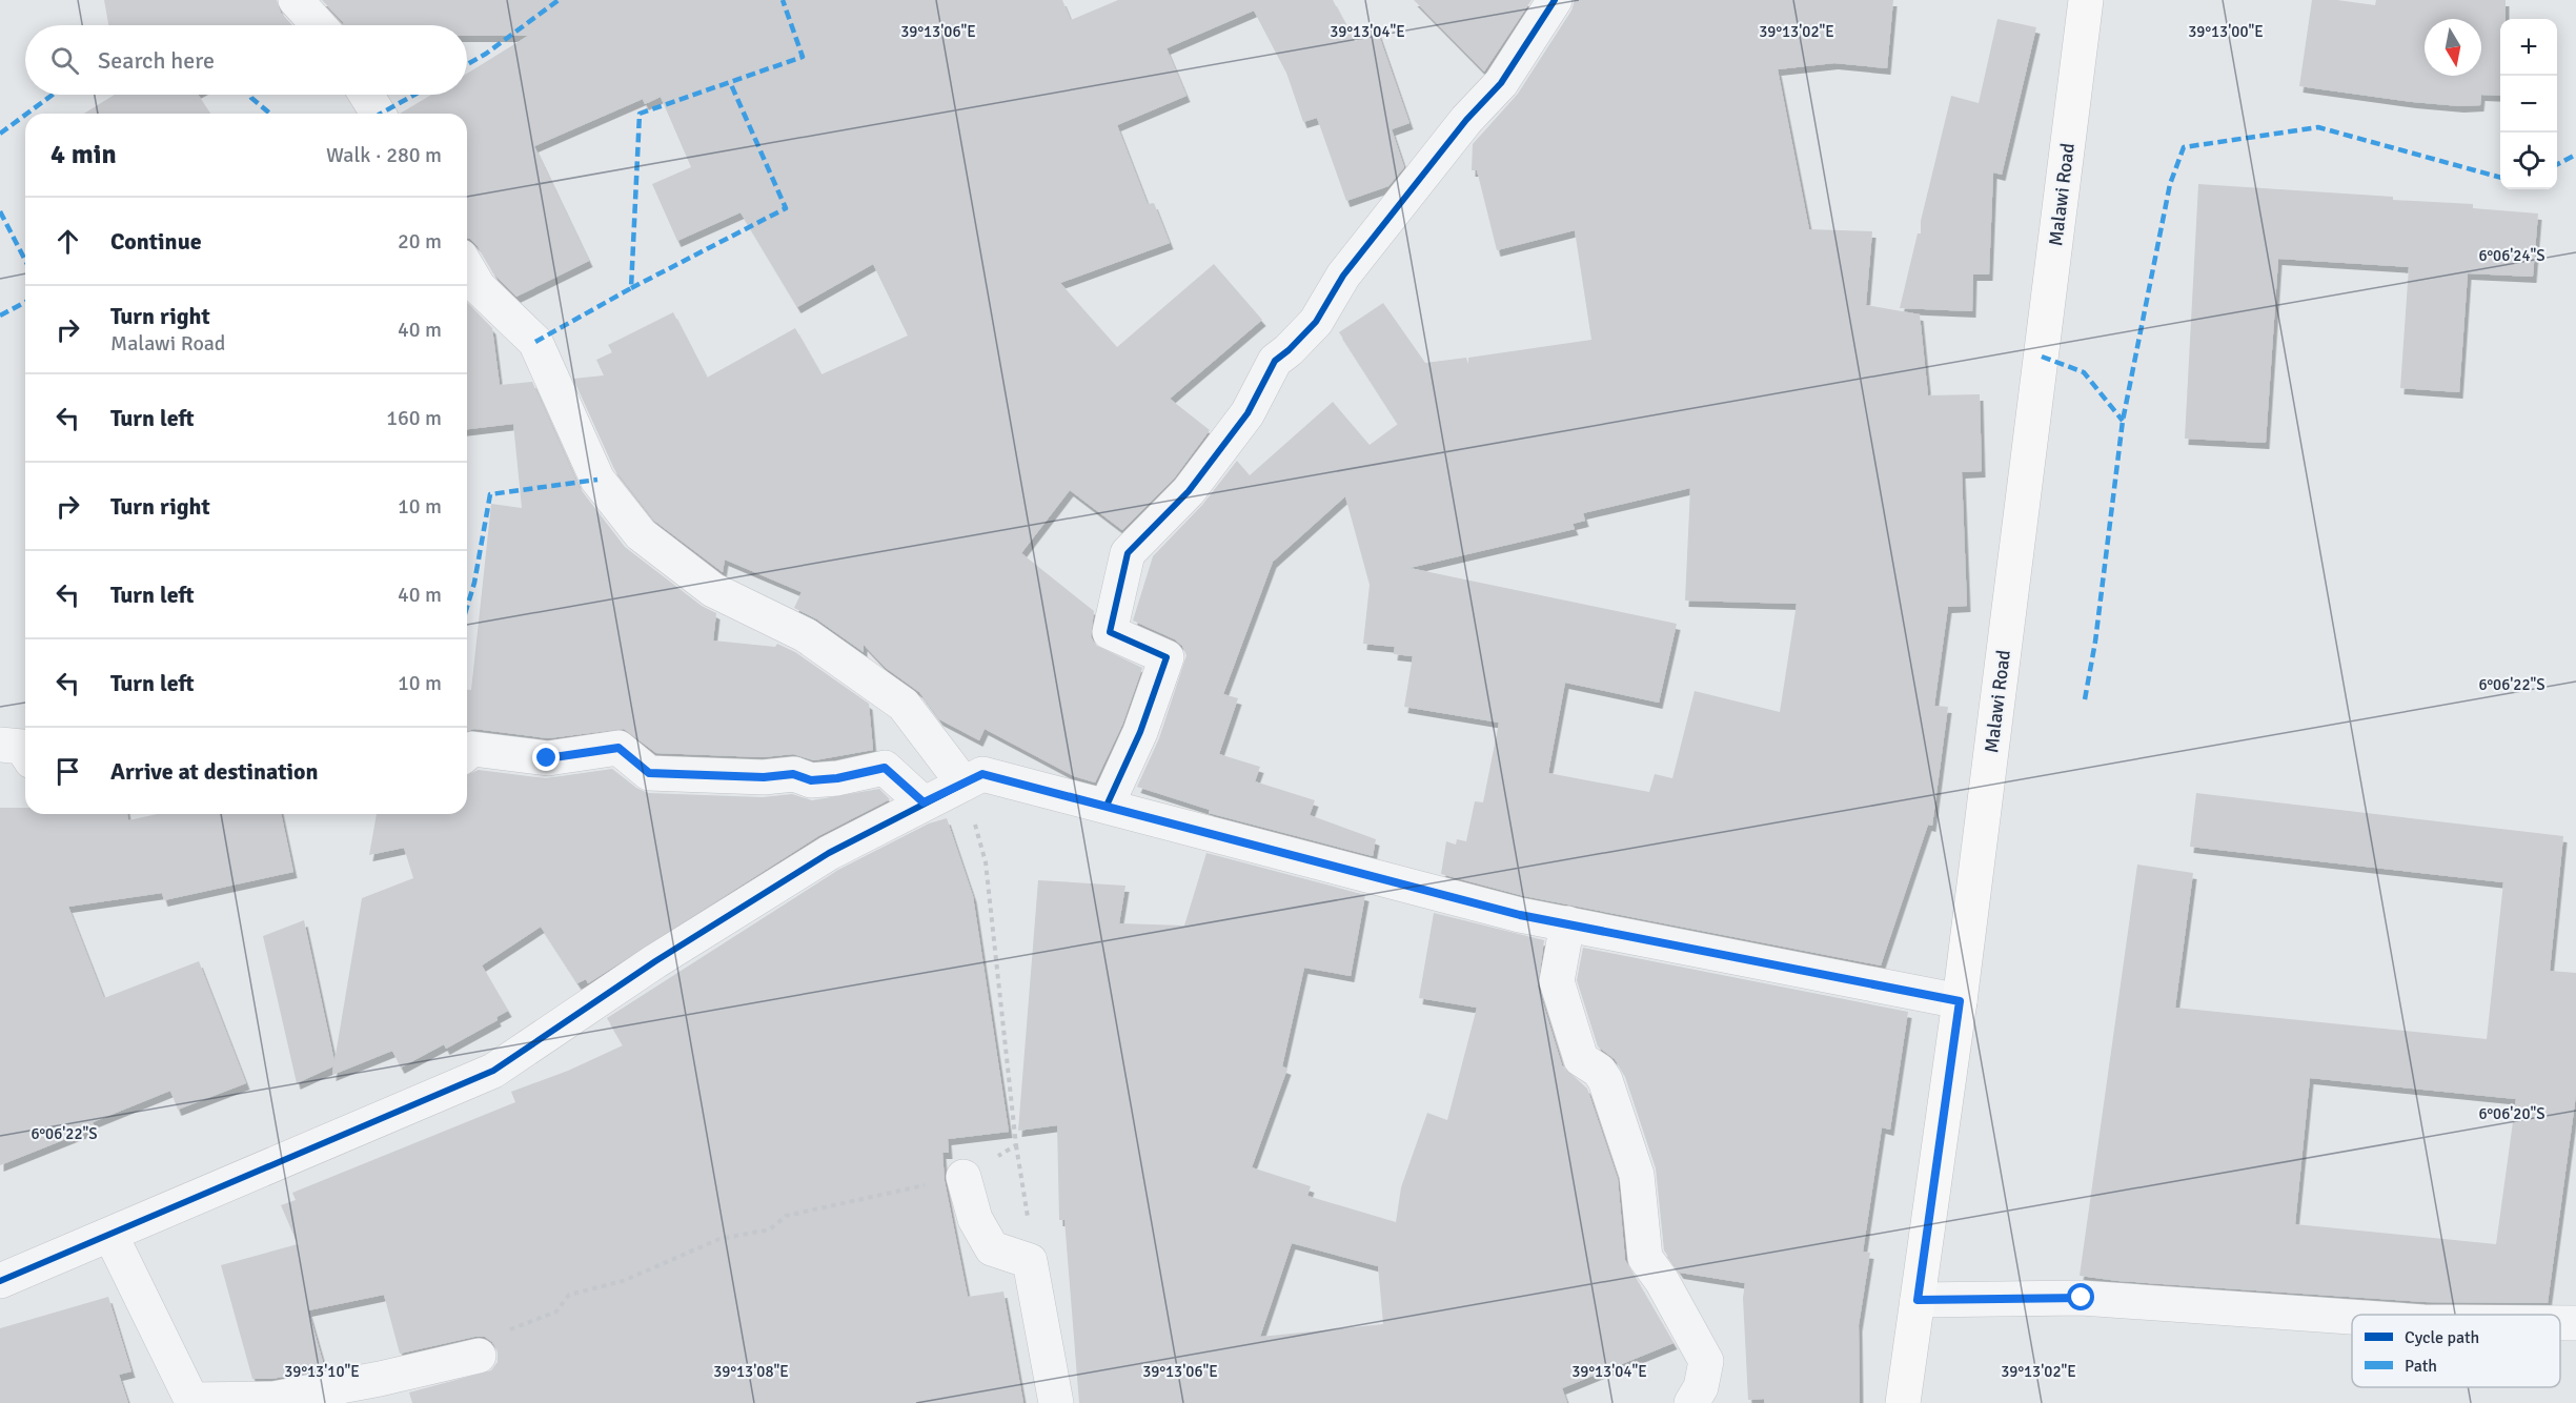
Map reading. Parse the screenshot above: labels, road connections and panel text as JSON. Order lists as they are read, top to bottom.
{
  "streets": {
    "main road": ["Malawi Road"]
  },
  "legend": ["Cycle path", "Path"],
  "north": "bottom",
  "page": {
    "map_buttons": ["+", "−"],
    "search": "Search here",
    "heading": ["4 min", "Walk · 280 m"],
    "list": [
      ["Continue", "20 m"],
      ["Turn right", "Malawi Road", "40 m"],
      ["Turn left", "160 m"],
      ["Turn right", "10 m"],
      ["Turn left", "40 m"],
      ["Turn left", "10 m"],
      "Arrive at destination"
    ]
  },
  "coordinates": [
    "39°13'06\"E",
    "39°13'04\"E",
    "39°13'02\"E",
    "39°13'00\"E",
    "6°06'24\"S",
    "6°06'22\"S",
    "6°06'20\"S",
    "39°13'10\"E",
    "39°13'08\"E"
  ]
}
